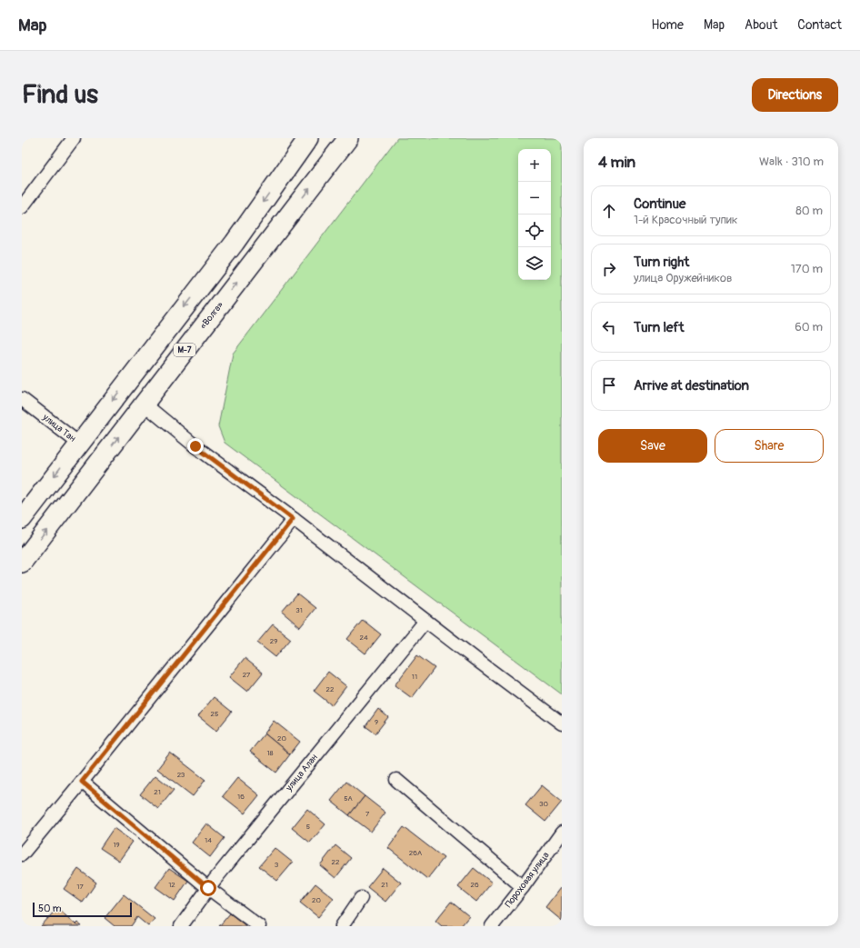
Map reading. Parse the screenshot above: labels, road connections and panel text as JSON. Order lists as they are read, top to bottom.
{
  "streets": {
    "highway": ["«Волга»", "М-7"],
    "street": ["улица Тан", "улица Алан", "Пороховая улица"]
  },
  "house_numbers": [
    "31",
    "24",
    "29",
    "27",
    "11",
    "22",
    "25",
    "9",
    "20",
    "18",
    "23",
    "21",
    "16",
    "5А",
    "30",
    "7",
    "5",
    "14",
    "19",
    "26А",
    "22",
    "3",
    "12",
    "21",
    "26",
    "17",
    "20"
  ],
  "scale_bar": "50 m",
  "page": {
    "header": "Map",
    "nav": [
      "Home",
      "Map",
      "About",
      "Contact"
    ],
    "buttons": [
      "Directions",
      ["Save", "Share"]
    ],
    "title": "Find us",
    "heading": ["4 min", "Walk · 310 m"],
    "map_buttons": ["+", "−"],
    "list": [
      ["Continue", "1-й Красочный тупик", "80 m"],
      ["Turn right", "улица Оружейников", "170 m"],
      ["Turn left", "60 m"],
      "Arrive at destination"
    ],
    "scale": "50 m"
  }
}
